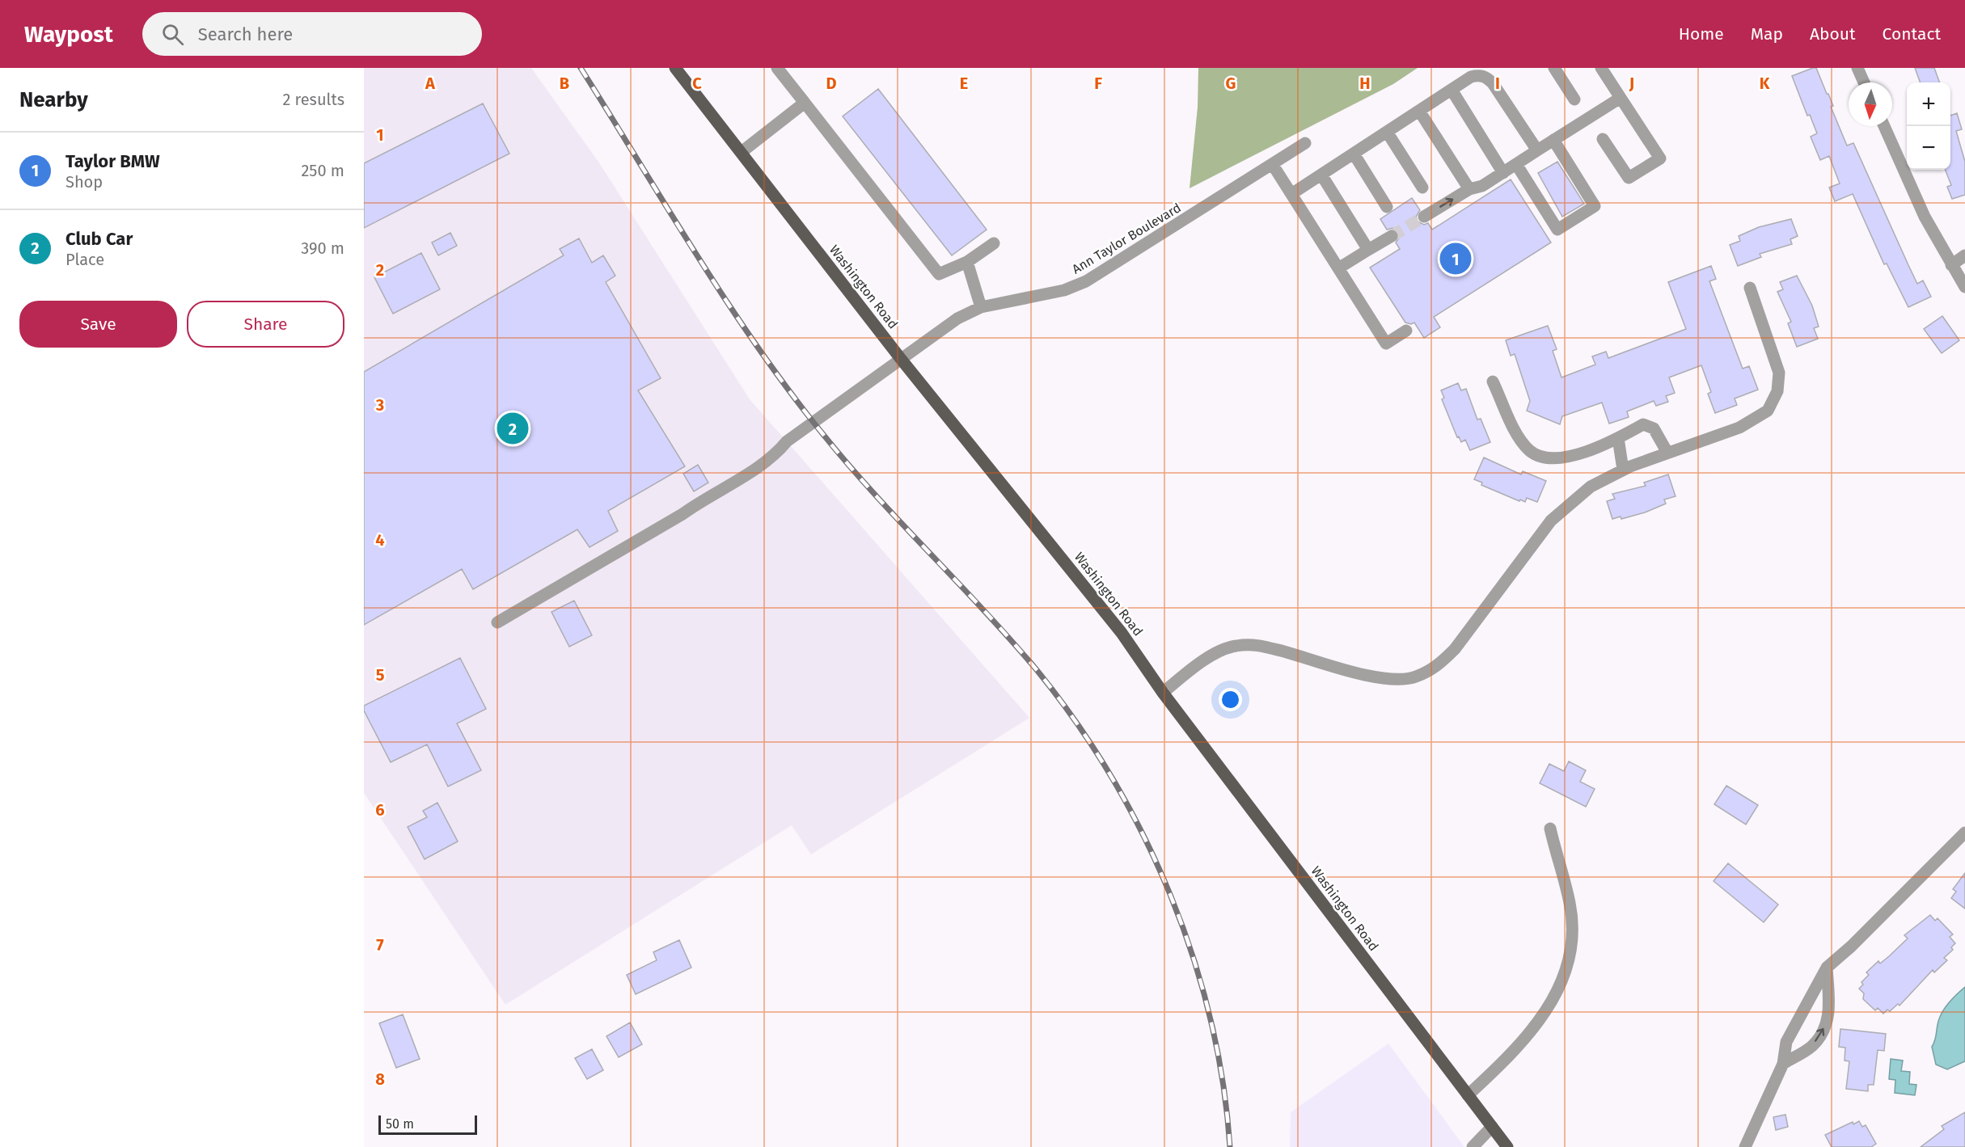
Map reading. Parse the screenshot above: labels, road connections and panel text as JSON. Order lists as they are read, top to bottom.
{
  "streets": {
    "main road": ["Washington Road"],
    "street": ["Ann Taylor Boulevard"]
  },
  "crossings": [
    ["Ann Taylor Boulevard", "Washington Road"]
  ],
  "scale_bar": "50 m",
  "north": "bottom",
  "page": {
    "header": "Waypost",
    "search": "Search here",
    "nav": [
      "Home",
      "Map",
      "About",
      "Contact"
    ],
    "heading": ["Nearby", "2 results"],
    "map_buttons": ["+", "−"],
    "list": [
      {
        "mark": "1",
        "name": "Taylor BMW",
        "note": "Shop",
        "value": "250 m"
      },
      {
        "mark": "2",
        "name": "Club Car",
        "note": "Place",
        "value": "390 m"
      }
    ],
    "pins": ["1", "2"],
    "buttons": ["Save", "Share"],
    "scale": "50 m"
  },
  "grid": {
    "columns": [
      "A",
      "B",
      "C",
      "D",
      "E",
      "F",
      "G",
      "H",
      "I",
      "J",
      "K"
    ],
    "rows": [
      "1",
      "2",
      "3",
      "4",
      "5",
      "6",
      "7",
      "8"
    ]
  }
}
